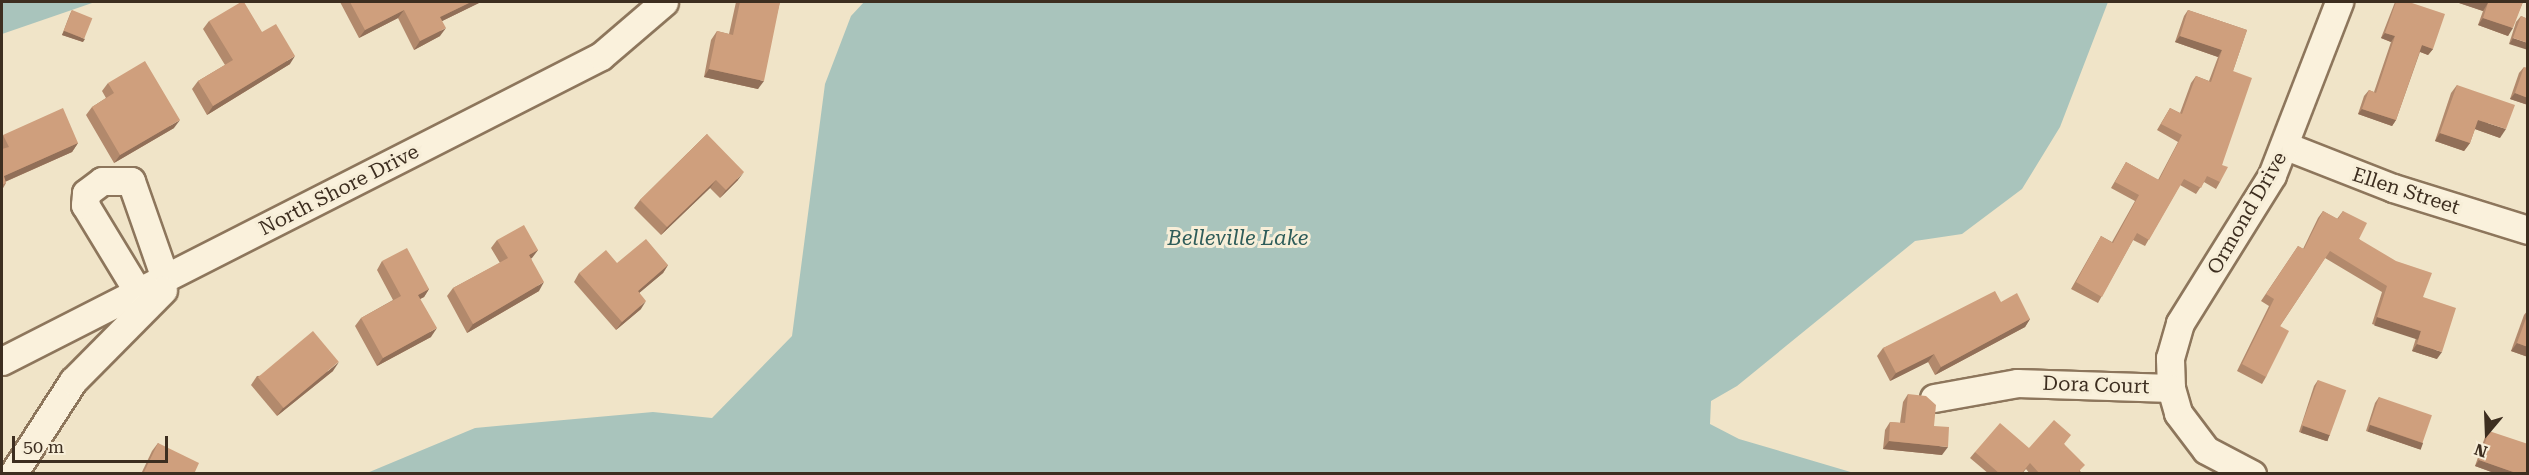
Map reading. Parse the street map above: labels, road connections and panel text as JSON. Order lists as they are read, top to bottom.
{
  "streets": {
    "street": [
      "North Shore Drive",
      "Ellen Street",
      "Ormond Drive",
      "Dora Court"
    ]
  },
  "crossings": [
    ["Ellen Street", "Ormond Drive"],
    ["Ormond Drive", "Dora Court"]
  ],
  "water": ["Belleville Lake"],
  "scale_bar": "50 m",
  "north": "bottom"
}
